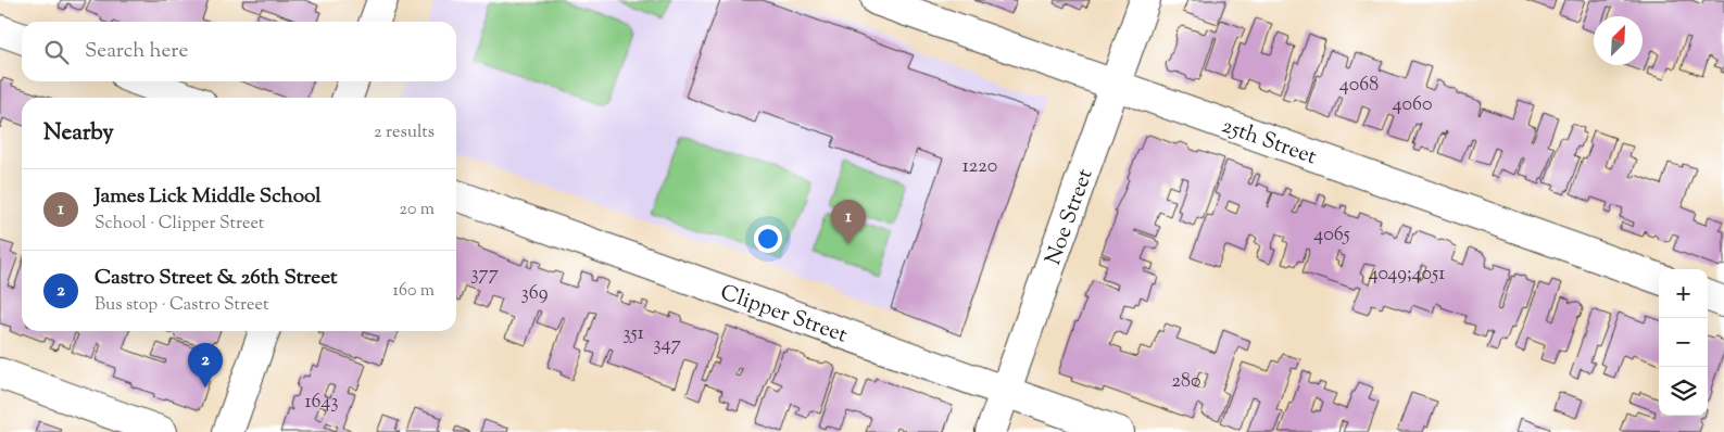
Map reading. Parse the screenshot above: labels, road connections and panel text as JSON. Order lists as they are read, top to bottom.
{
  "streets": {
    "street": ["25th Street", "Noe Street", "Clipper Street"]
  },
  "crossings": [
    ["25th Street", "Noe Street"],
    ["Noe Street", "Clipper Street"]
  ],
  "house_numbers": [
    "4068",
    "4060",
    "1220",
    "4065",
    "377",
    "4049;4051",
    "369",
    "351",
    "347",
    "280",
    "1643"
  ],
  "north": "top right",
  "page": {
    "search": "Search here",
    "heading": ["Nearby", "2 results"],
    "list": [
      {
        "mark": "1",
        "name": "James Lick Middle School",
        "note": "School · Clipper Street",
        "value": "20 m"
      },
      {
        "mark": "2",
        "name": "Castro Street & 26th Street",
        "note": "Bus stop · Castro Street",
        "value": "160 m"
      }
    ],
    "pins": ["1", "2"],
    "map_buttons": ["+", "−"]
  }
}
